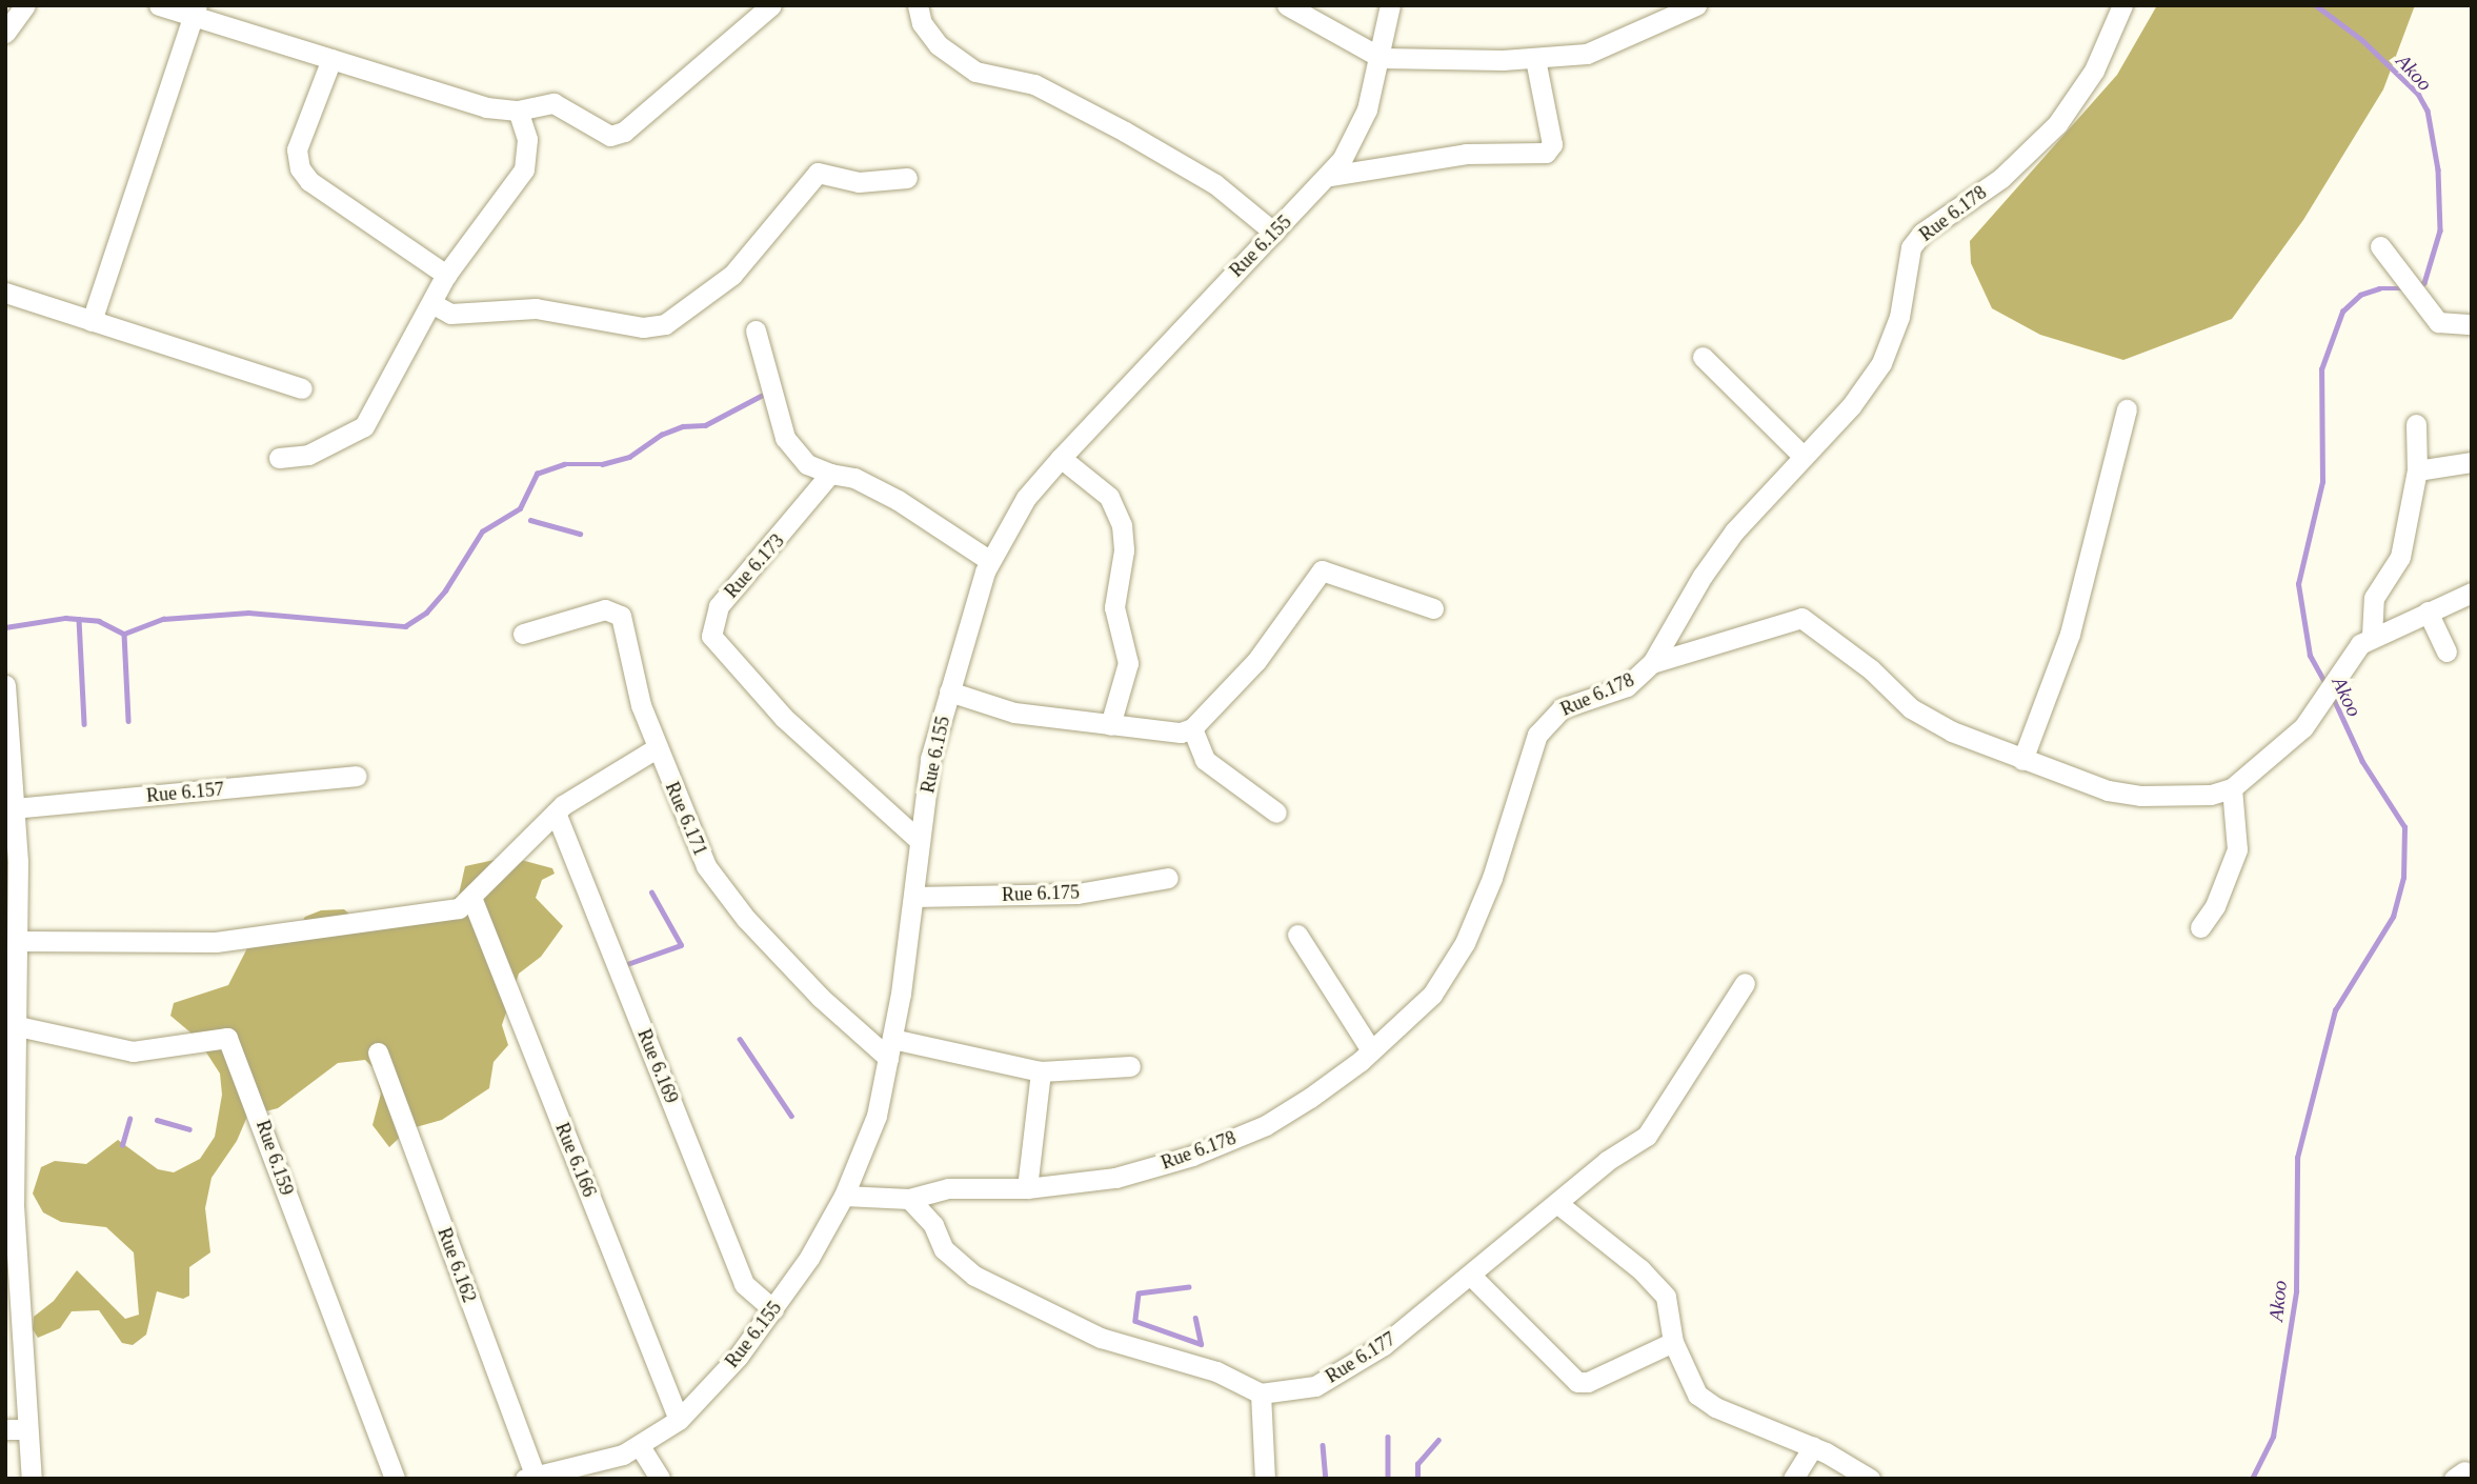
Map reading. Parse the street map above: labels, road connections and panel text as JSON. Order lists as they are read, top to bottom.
{
  "streets": {
    "street": [
      "Rue 6.178",
      "Rue 6.155",
      "Rue 6.173",
      "Rue 6.157",
      "Rue 6.171",
      "Rue 6.175",
      "Rue 6.169",
      "Rue 6.159",
      "Rue 6.166",
      "Rue 6.162",
      "Rue 6.177"
    ]
  },
  "crossings": [
    ["Rue 6.155", "Rue 6.173"],
    ["Rue 6.155", "Rue 6.171"],
    ["Rue 6.155", "Rue 6.175"],
    ["Rue 6.155", "Rue 6.169"],
    ["Rue 6.155", "Rue 6.166"],
    ["Rue 6.155", "Rue 6.162"]
  ],
  "water": ["Akoo"]
}
